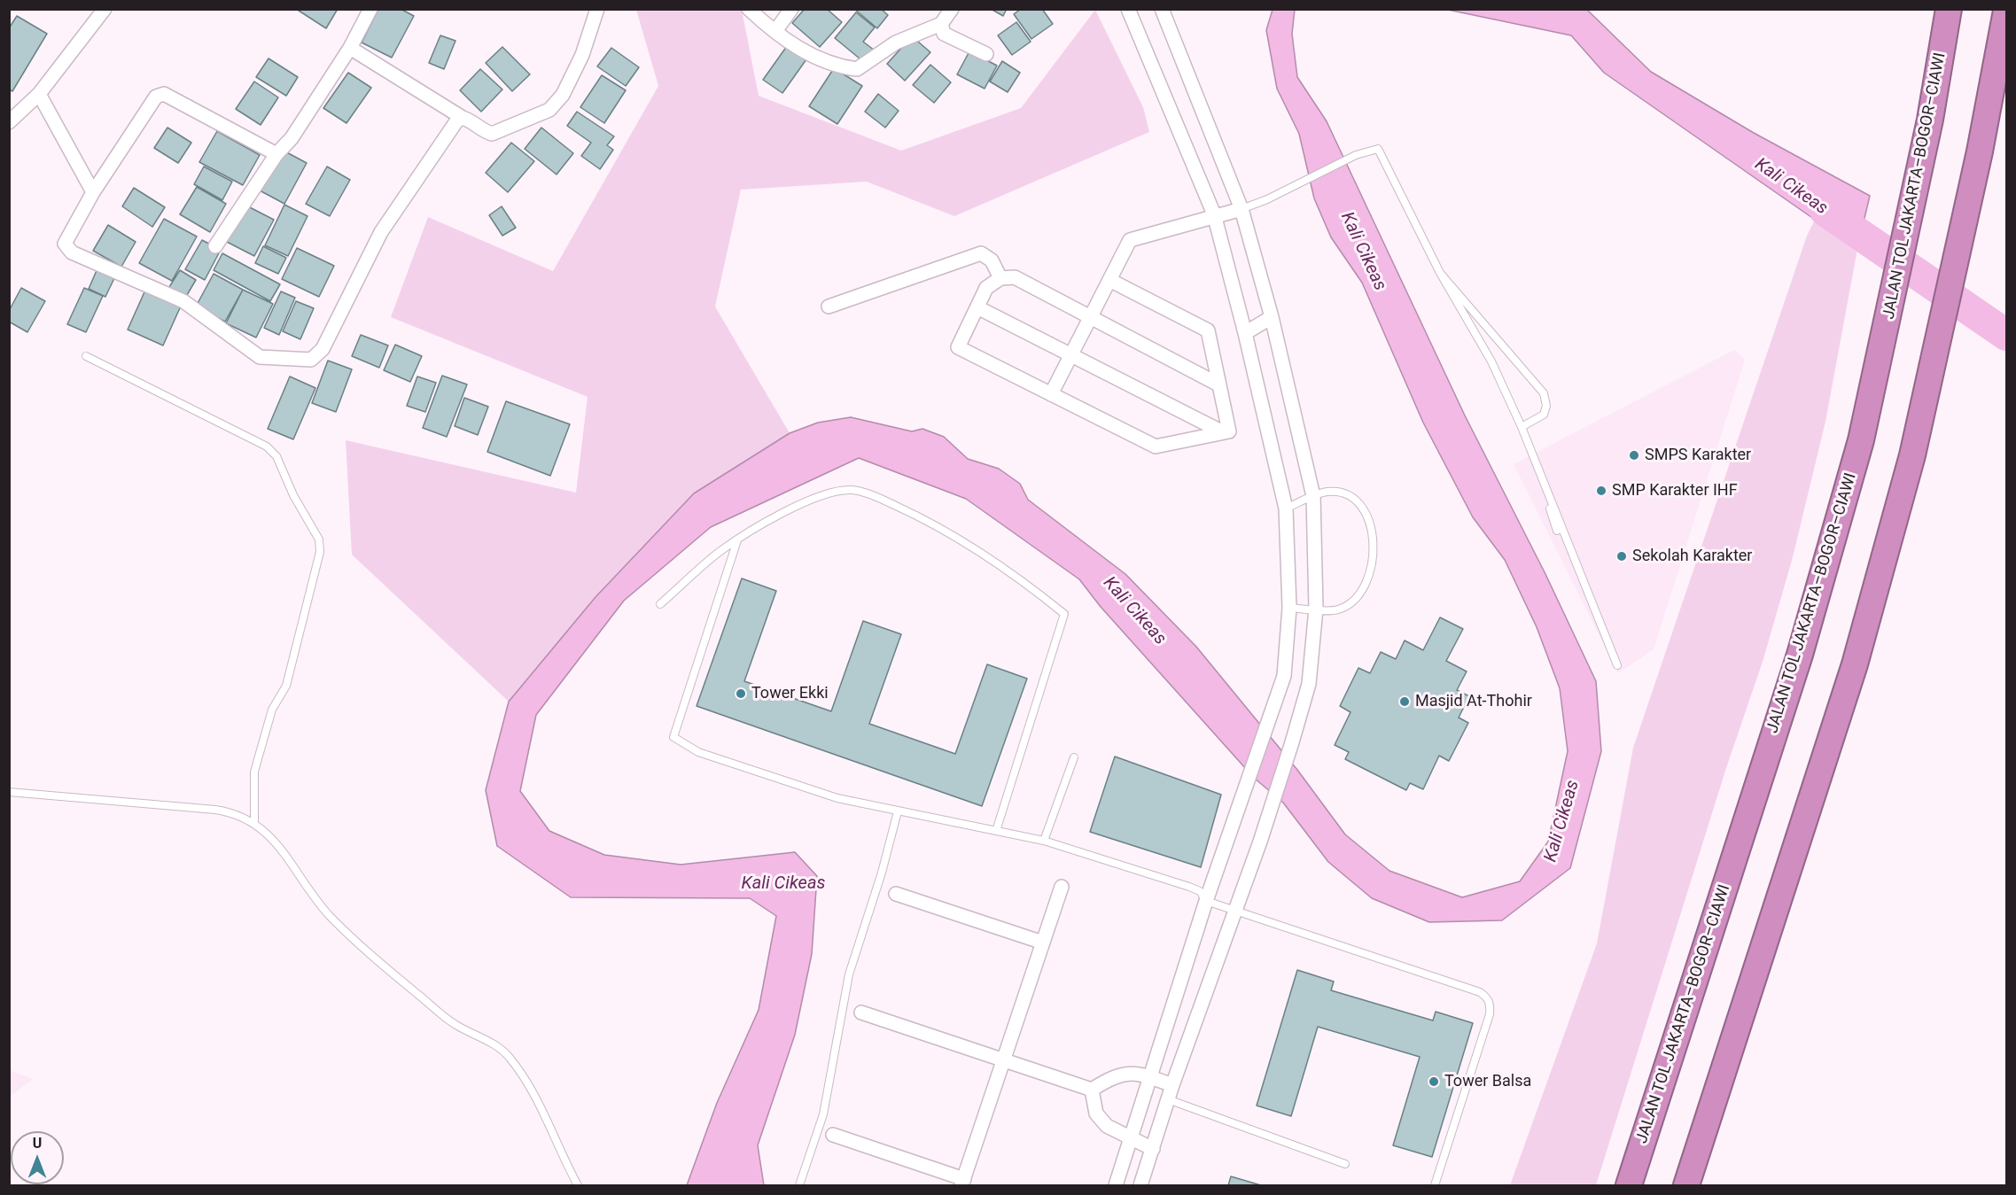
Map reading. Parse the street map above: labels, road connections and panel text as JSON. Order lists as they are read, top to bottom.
{
  "streets": {
    "highway": ["JALAN TOL JAKARTA–BOGOR–CIAWI"]
  },
  "water": ["Kali Cikeas"],
  "places": [
    "SMPS Karakter",
    "SMP Karakter IHF",
    "Sekolah Karakter",
    "Tower Ekki",
    "Masjid At-Thohir",
    "Tower Balsa"
  ],
  "north": "top"
}
